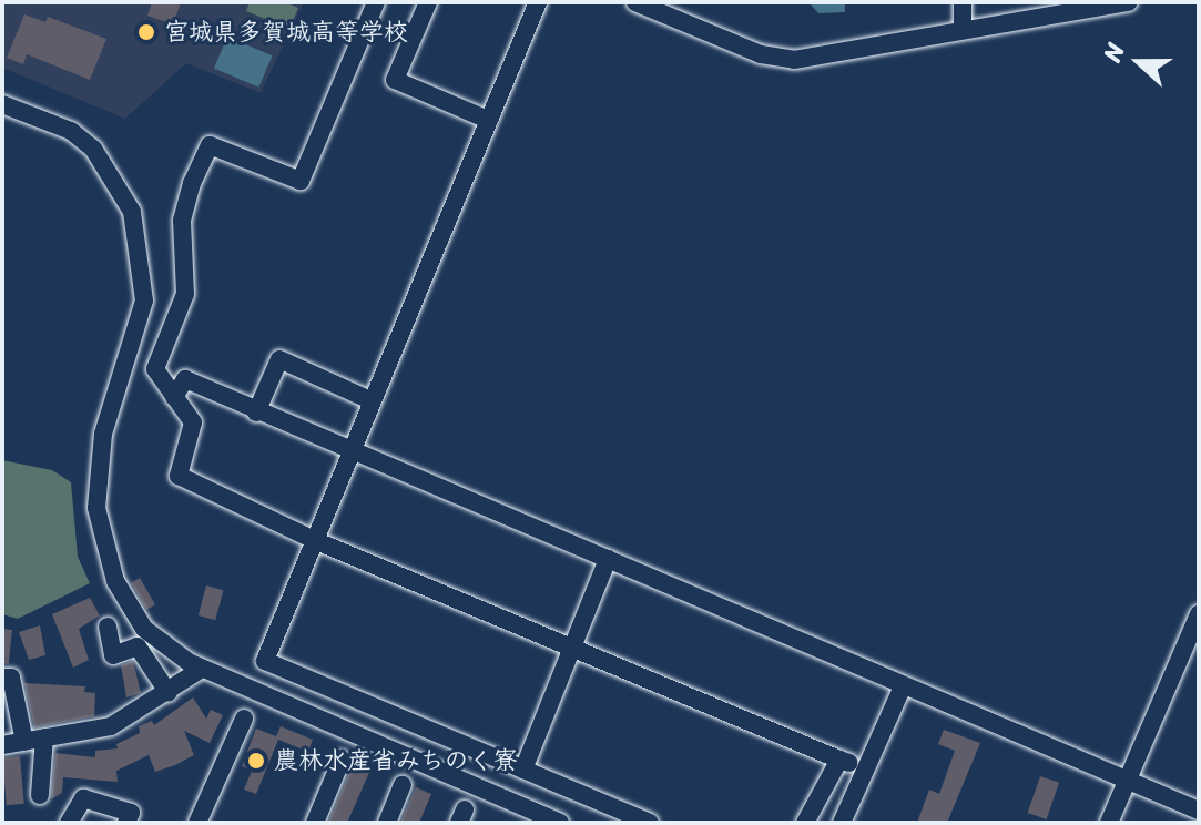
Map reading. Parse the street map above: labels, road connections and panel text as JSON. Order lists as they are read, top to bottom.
{
  "places": ["宮城県多賀城高等学校", "農林水産省みちのく寮"],
  "north": "left"
}
